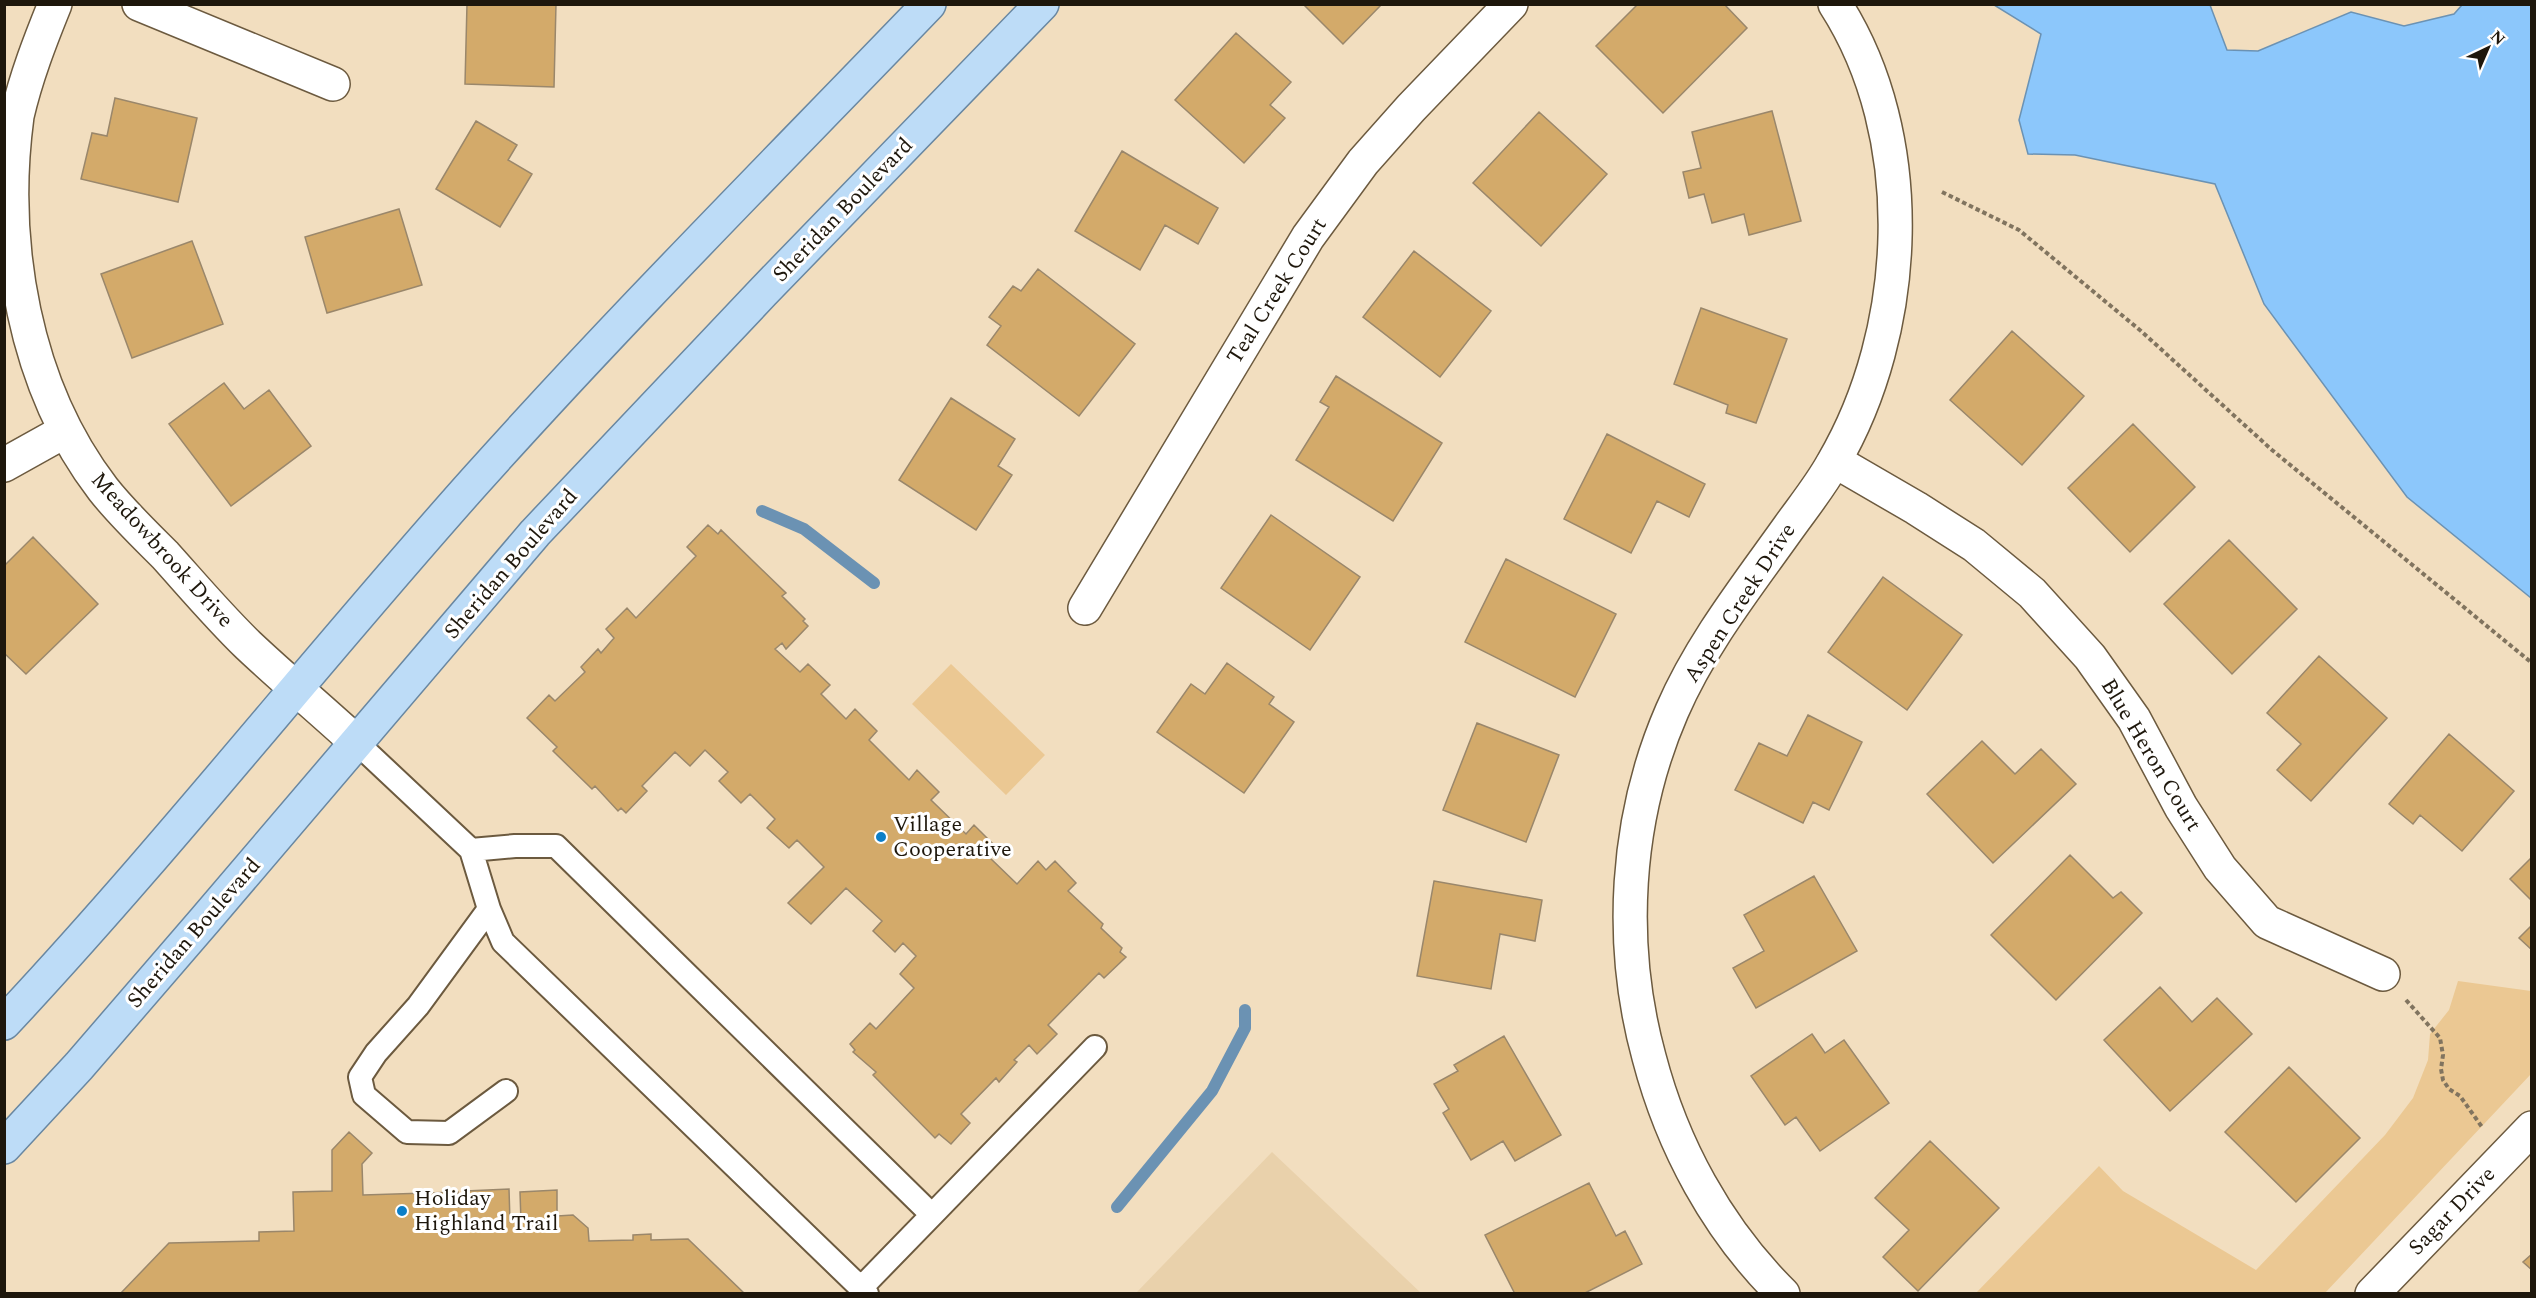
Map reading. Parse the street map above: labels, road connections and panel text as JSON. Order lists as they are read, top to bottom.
{
  "streets": {
    "main road": ["Sheridan Boulevard"],
    "street": [
      "Teal Creek Court",
      "Meadowbrook Drive",
      "Aspen Creek Drive",
      "Blue Heron Court",
      "Sagar Drive"
    ]
  },
  "crossings": [
    ["Sheridan Boulevard", "Meadowbrook Drive"],
    ["Aspen Creek Drive", "Blue Heron Court"]
  ],
  "places": ["Village Cooperative", "Holiday Highland Trail"],
  "north": "top right"
}
